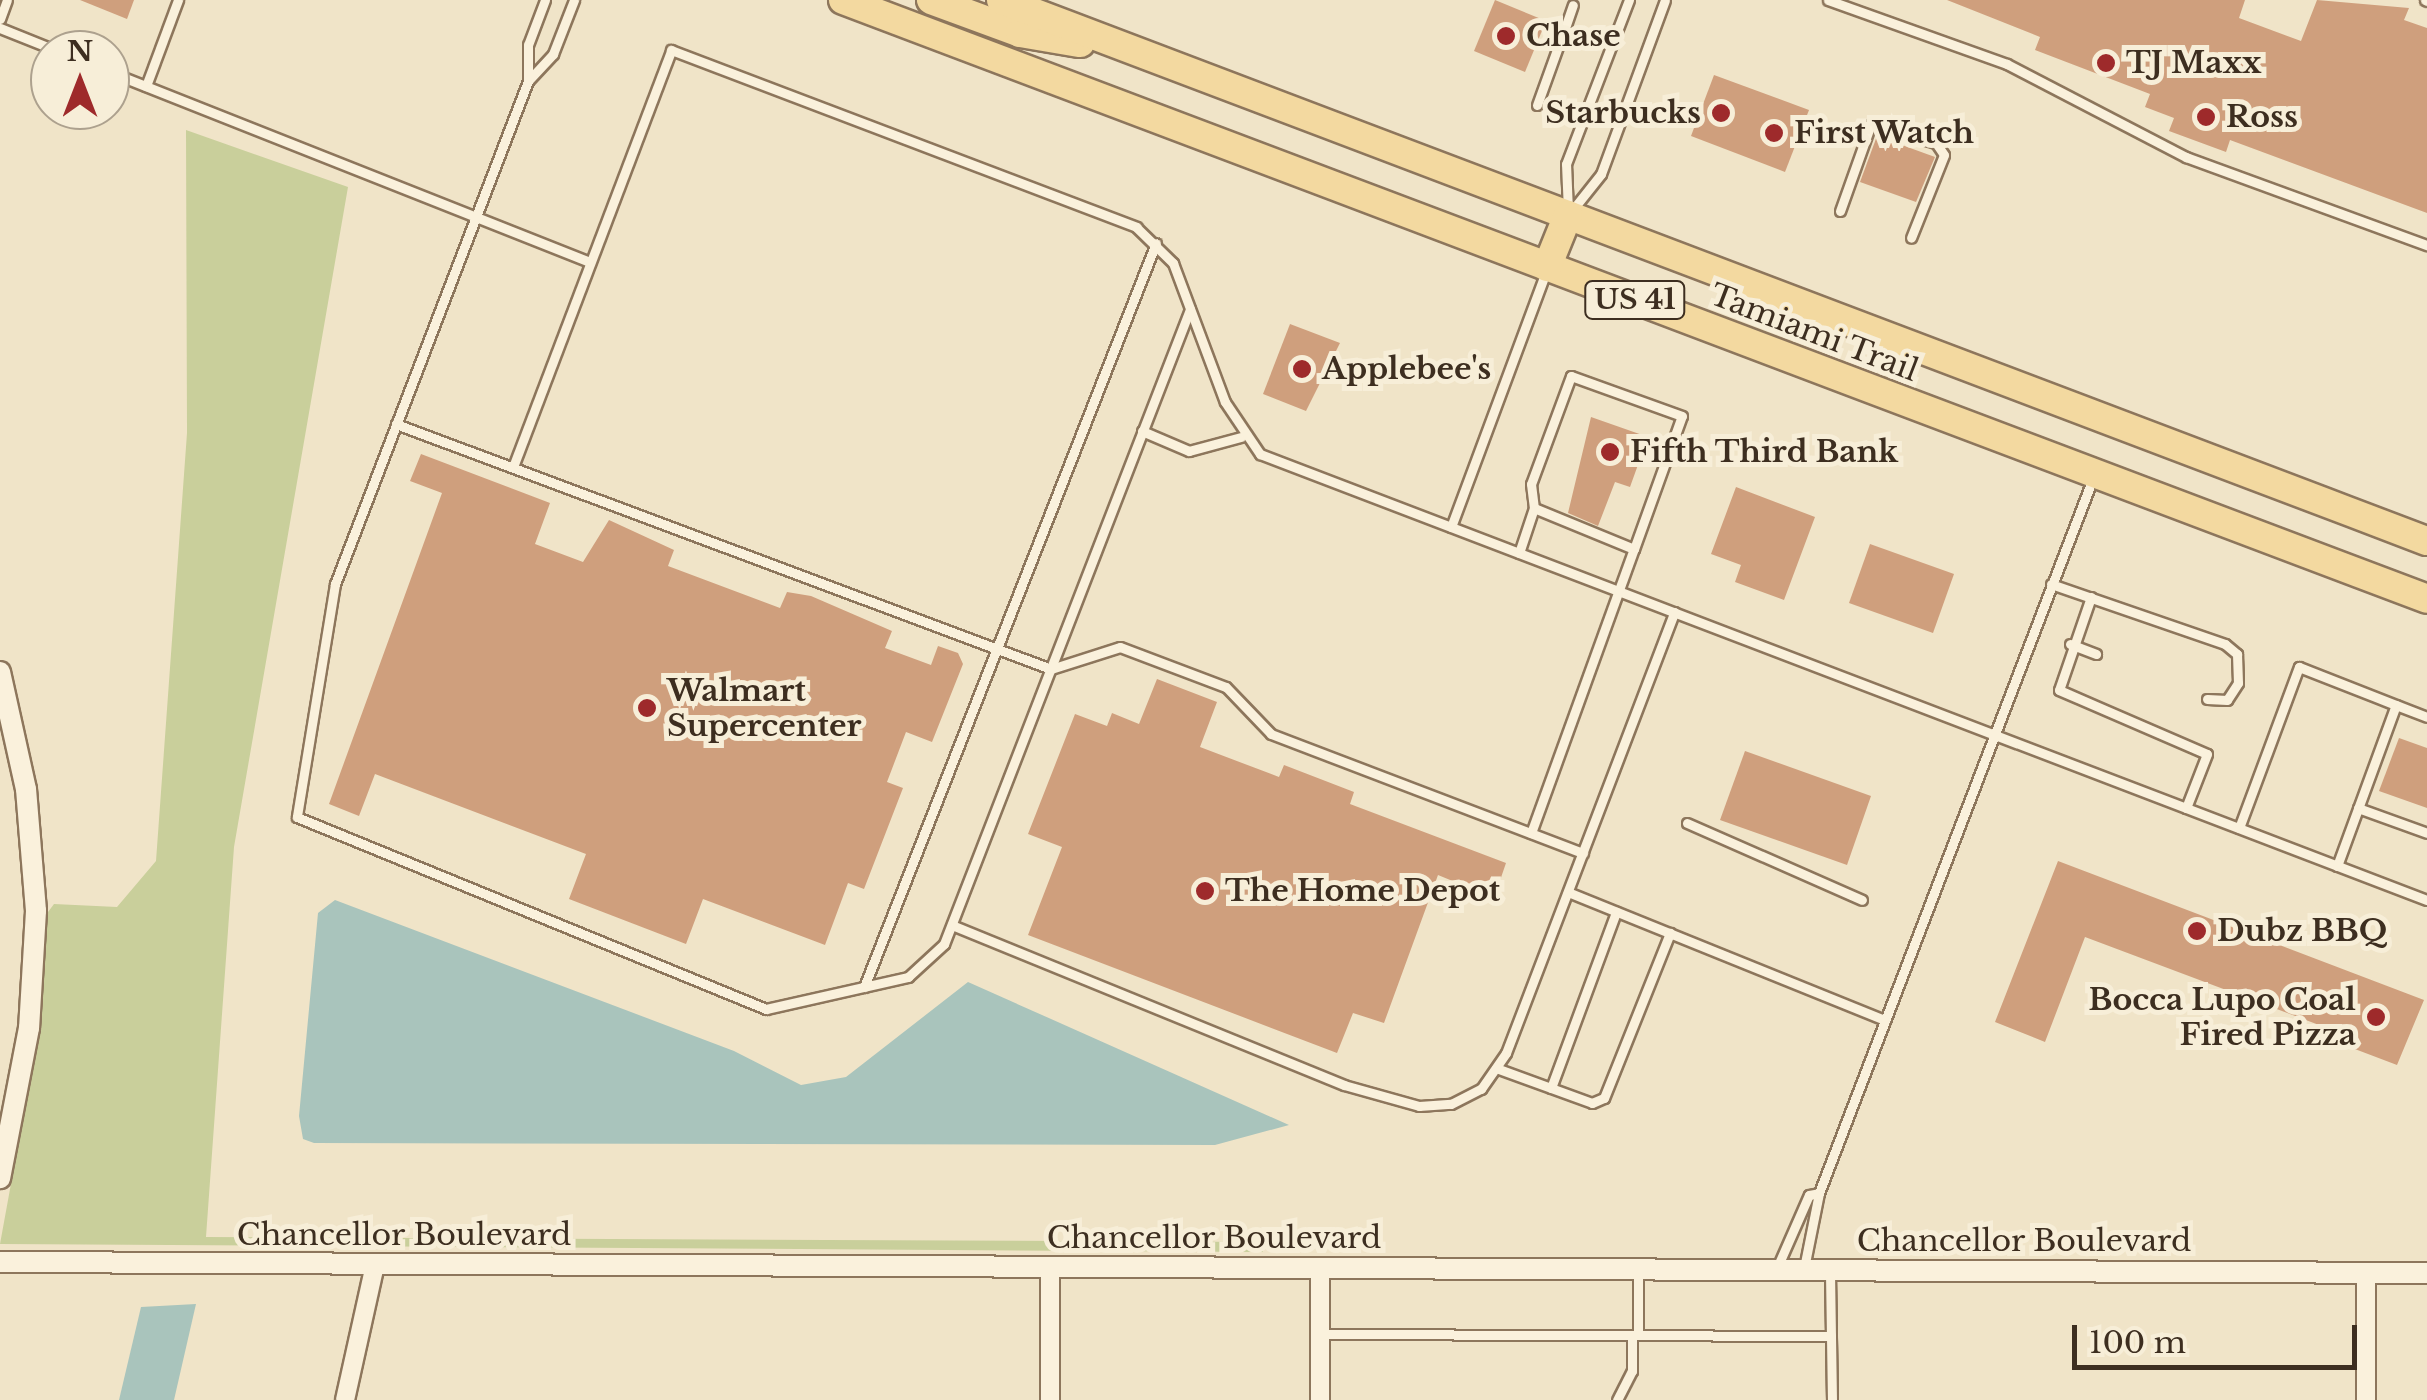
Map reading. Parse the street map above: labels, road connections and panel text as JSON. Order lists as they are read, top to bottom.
{
  "streets": {
    "main road": ["US 41", "Tamiami Trail"],
    "street": ["Chancellor Boulevard"]
  },
  "places": [
    "Chase",
    "TJ Maxx",
    "Starbucks",
    "Ross",
    "First Watch",
    "Applebee's",
    "Fifth Third Bank",
    "Walmart Supercenter",
    "The Home Depot",
    "Dubz BBQ",
    "Bocca Lupo Coal Fired Pizza"
  ],
  "scale_bar": "100 m",
  "north": "top"
}
